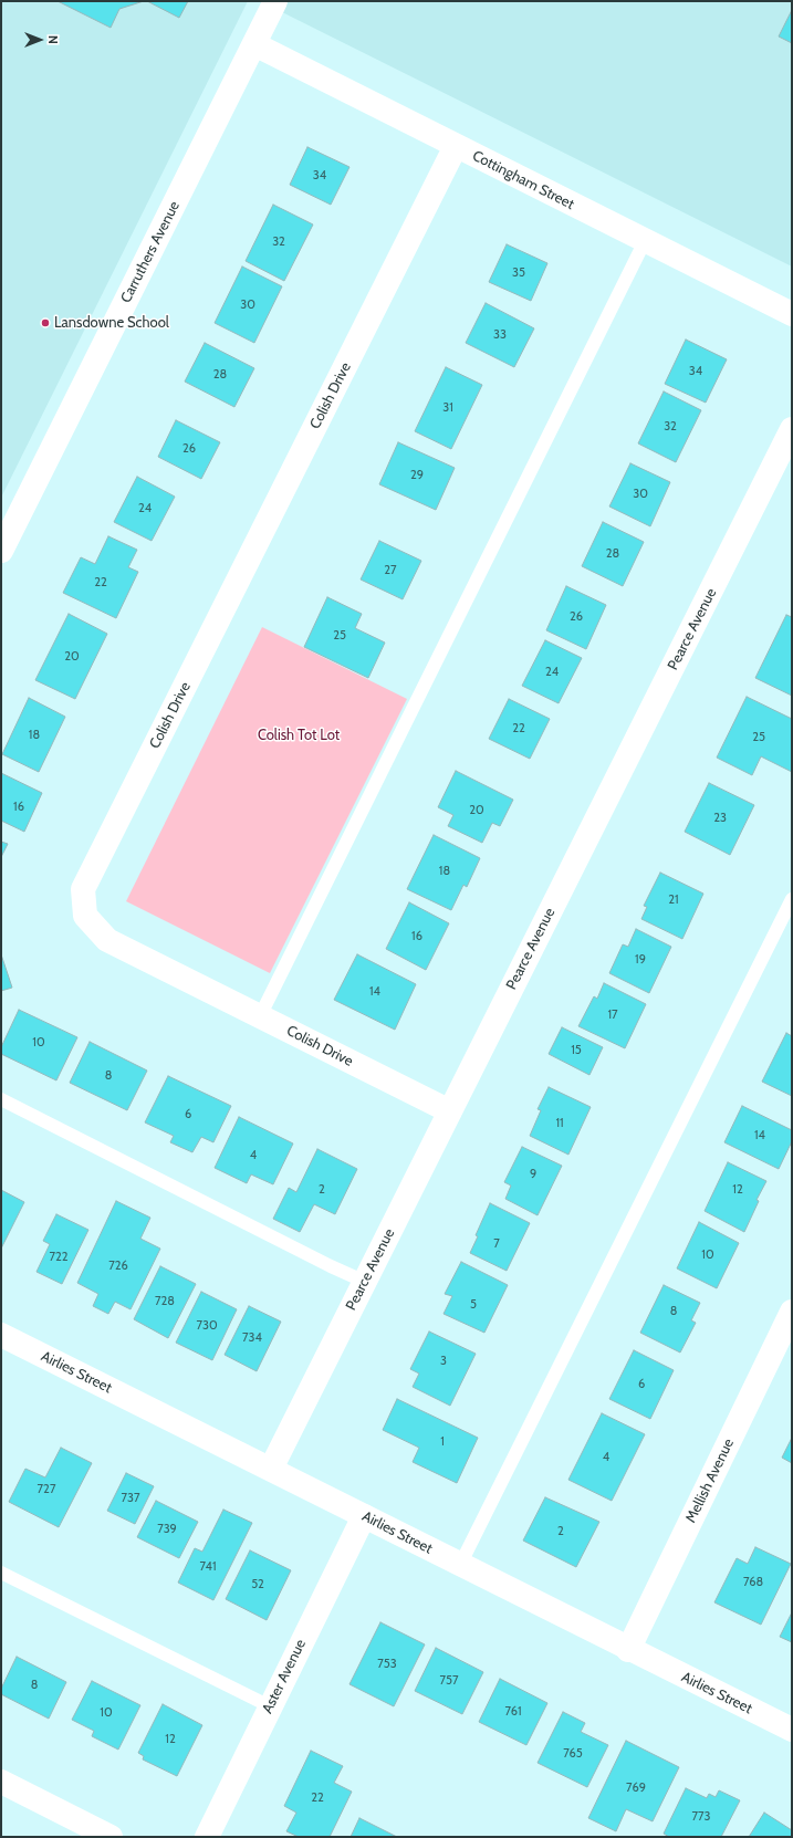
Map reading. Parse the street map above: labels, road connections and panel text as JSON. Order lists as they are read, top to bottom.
{
  "streets": {
    "street": [
      "Cottingham Street",
      "Carruthers Avenue",
      "Colish Drive",
      "Pearce Avenue",
      "Airlies Street",
      "Mellish Avenue",
      "Aster Avenue"
    ]
  },
  "crossings": [
    ["Cottingham Street", "Carruthers Avenue"],
    ["Cottingham Street", "Colish Drive"],
    ["Colish Drive", "Pearce Avenue"],
    ["Pearce Avenue", "Airlies Street"],
    ["Airlies Street", "Mellish Avenue"],
    ["Airlies Street", "Aster Avenue"]
  ],
  "parks": ["Colish Tot Lot"],
  "places": ["Lansdowne School"],
  "house_numbers": [
    "34",
    "32",
    "35",
    "30",
    "33",
    "34",
    "28",
    "31",
    "32",
    "26",
    "29",
    "30",
    "24",
    "28",
    "27",
    "22",
    "26",
    "25",
    "20",
    "24",
    "22",
    "18",
    "25",
    "16",
    "20",
    "23",
    "18",
    "21",
    "16",
    "19",
    "14",
    "17",
    "10",
    "15",
    "8",
    "6",
    "11",
    "14",
    "4",
    "9",
    "2",
    "12",
    "7",
    "10",
    "722",
    "726",
    "728",
    "5",
    "8",
    "730",
    "734",
    "3",
    "6",
    "1",
    "4",
    "727",
    "737",
    "739",
    "2",
    "741",
    "768",
    "52",
    "753",
    "757",
    "8",
    "761",
    "10",
    "12",
    "765",
    "769",
    "22",
    "773"
  ],
  "north": "right"
}
